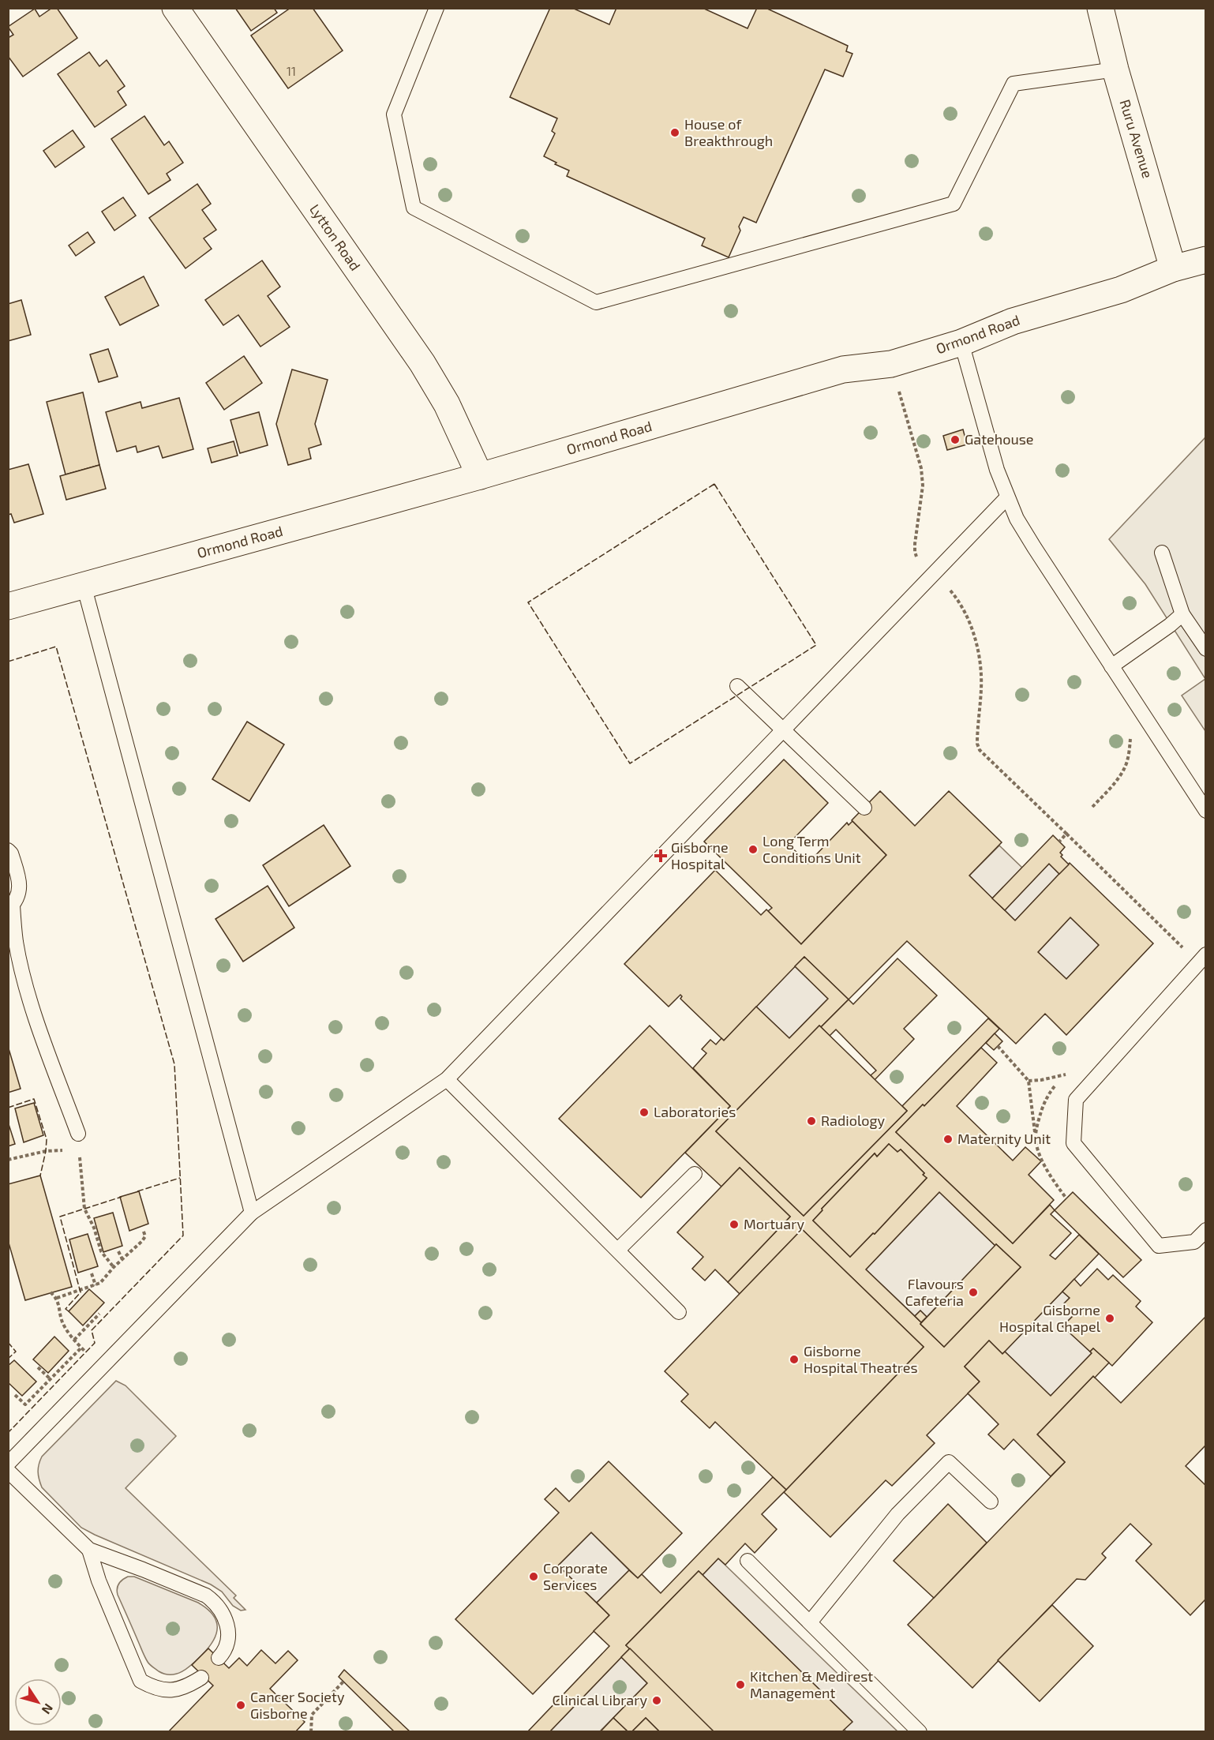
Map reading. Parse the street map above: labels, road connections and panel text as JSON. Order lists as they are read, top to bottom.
{
  "streets": {
    "main road": ["Ruru Avenue", "Lytton Road", "Ormond Road"]
  },
  "crossings": [
    ["Ruru Avenue", "Ormond Road"],
    ["Lytton Road", "Ormond Road"]
  ],
  "places": {
    "other": [
      "House of Breakthrough",
      "Gatehouse",
      "Long Term Conditions Unit",
      "Laboratories",
      "Radiology",
      "Maternity Unit",
      "Mortuary",
      "Flavours Cafeteria",
      "Gisborne Hospital Chapel",
      "Gisborne Hospital Theatres",
      "Corporate Services",
      "Kitchen & Medirest Management",
      "Clinical Library",
      "Cancer Society Gisborne"
    ],
    "health": ["Gisborne Hospital"]
  },
  "house_numbers": ["11"],
  "north": "bottom right"
}
